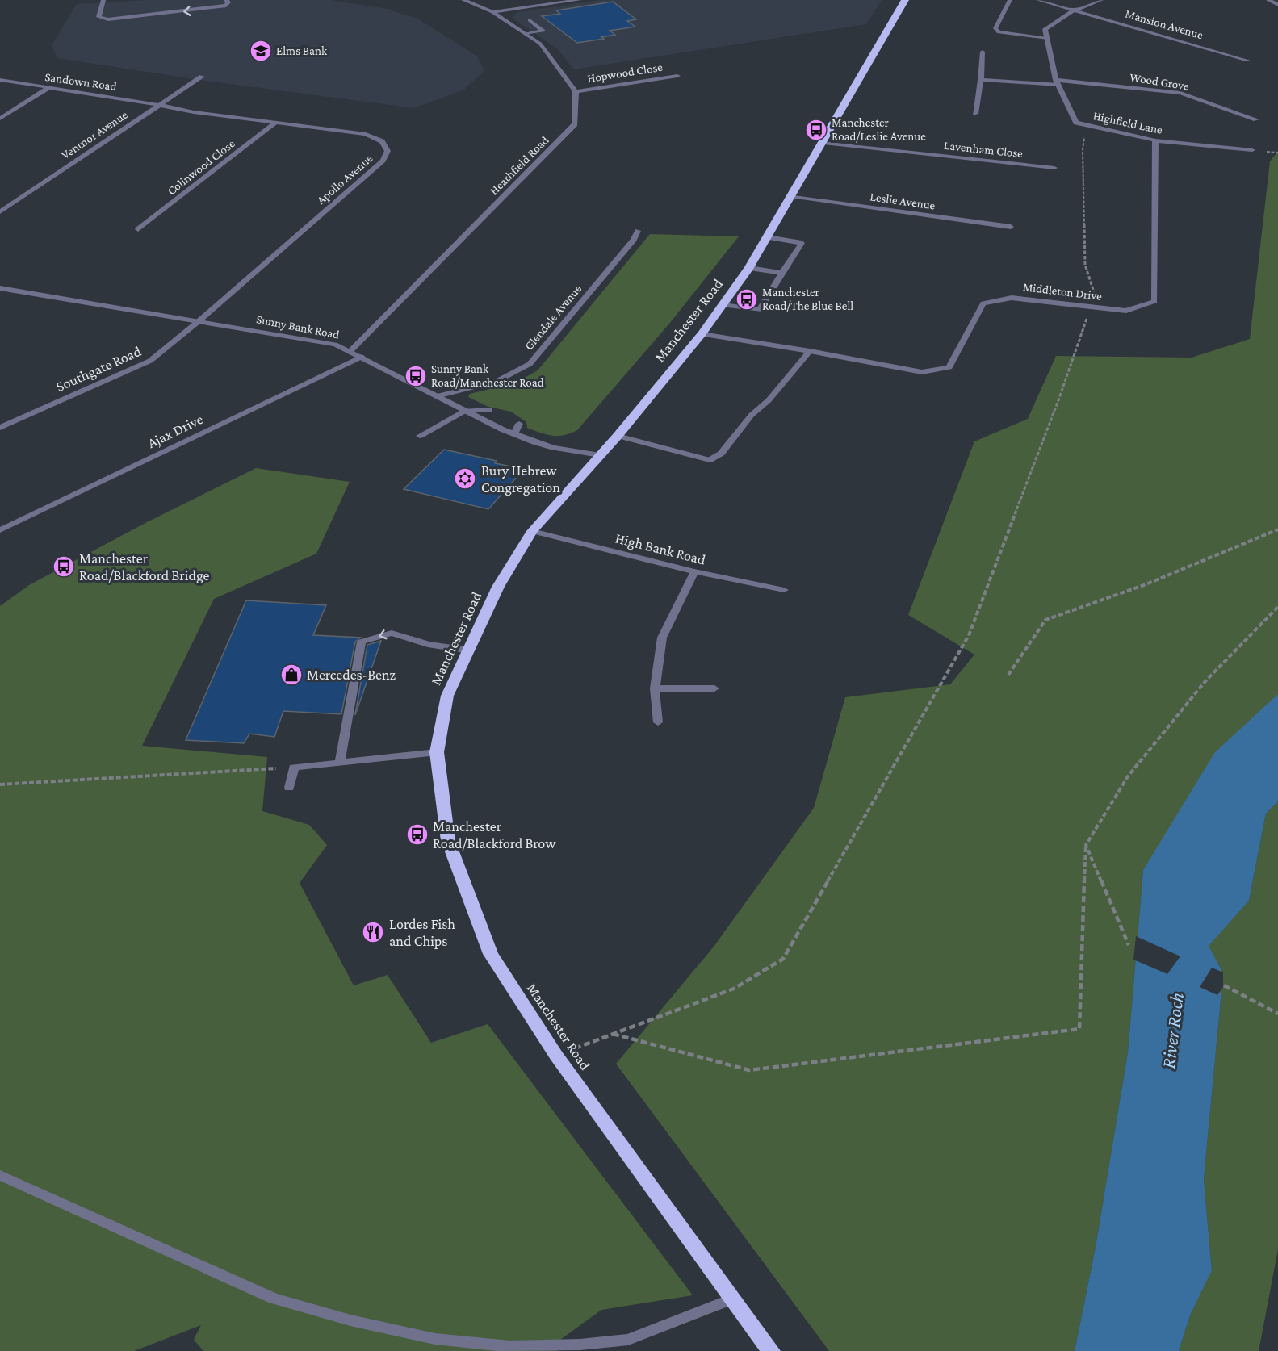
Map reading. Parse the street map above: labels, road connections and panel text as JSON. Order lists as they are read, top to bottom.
{
  "streets": {
    "highway": ["Manchester Road"],
    "street": [
      "Mansion Avenue",
      "Hopwood Close",
      "Sandown Road",
      "Wood Grove",
      "Highfield Lane",
      "Ventnor Avenue",
      "Lavenham Close",
      "Heathfield Road",
      "Colinwood Close",
      "Apollo Avenue",
      "Leslie Avenue",
      "Middleton Drive",
      "Glendale Avenue",
      "Sunny Bank Road",
      "Southgate Road",
      "Ajax Drive",
      "High Bank Road"
    ]
  },
  "crossings": [
    ["Hopwood Close", "Heathfield Road"],
    ["Sandown Road", "Ventnor Avenue"],
    ["Sandown Road", "Apollo Avenue"],
    ["Wood Grove", "Highfield Lane"],
    ["Highfield Lane", "Middleton Drive"],
    ["Ventnor Avenue", "Apollo Avenue"],
    ["Lavenham Close", "Manchester Road"],
    ["Heathfield Road", "Sunny Bank Road"],
    ["Colinwood Close", "Apollo Avenue"],
    ["Apollo Avenue", "Sunny Bank Road"],
    ["Apollo Avenue", "Southgate Road"],
    ["Leslie Avenue", "Manchester Road"],
    ["Middleton Drive", "Manchester Road"],
    ["Glendale Avenue", "Sunny Bank Road"],
    ["Manchester Road", "Sunny Bank Road"],
    ["Manchester Road", "High Bank Road"],
    ["Sunny Bank Road", "Southgate Road"],
    ["Sunny Bank Road", "Ajax Drive"]
  ],
  "water": ["River Roch"],
  "places": {
    "school or university": ["Elms Bank"],
    "bus stop": [
      "Manchester Road/Leslie Avenue",
      "Manchester Road/The Blue Bell",
      "Sunny Bank Road/Manchester Road",
      "Manchester Road/Blackford Bridge",
      "Manchester Road/Blackford Brow"
    ],
    "synagogue": ["Bury Hebrew Congregation"],
    "shop": ["Mercedes-Benz"],
    "restaurant": ["Lordes Fish and Chips"]
  }
}
